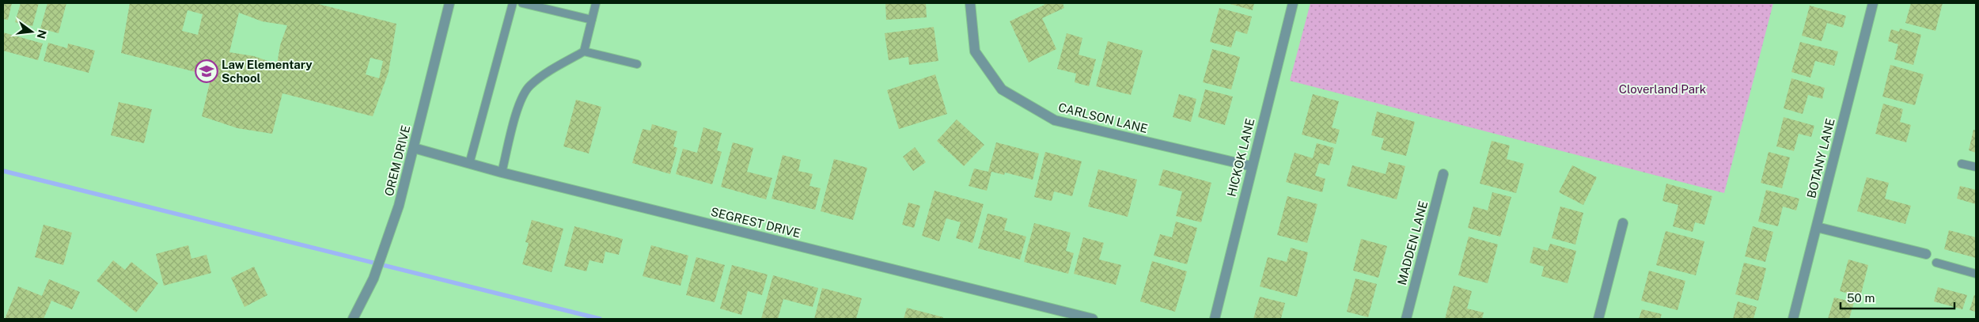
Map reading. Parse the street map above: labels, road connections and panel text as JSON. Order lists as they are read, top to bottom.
{
  "streets": {
    "street": [
      "CARLSON LANE",
      "HICKOK LANE",
      "BOTANY LANE",
      "OREM DRIVE",
      "SEGREST DRIVE",
      "MADDEN LANE"
    ]
  },
  "crossings": [
    ["CARLSON LANE", "HICKOK LANE"],
    ["OREM DRIVE", "SEGREST DRIVE"]
  ],
  "parks": ["Cloverland Park"],
  "places": {
    "school or university": ["Law Elementary School"]
  },
  "scale_bar": "50 m",
  "north": "right"
}
